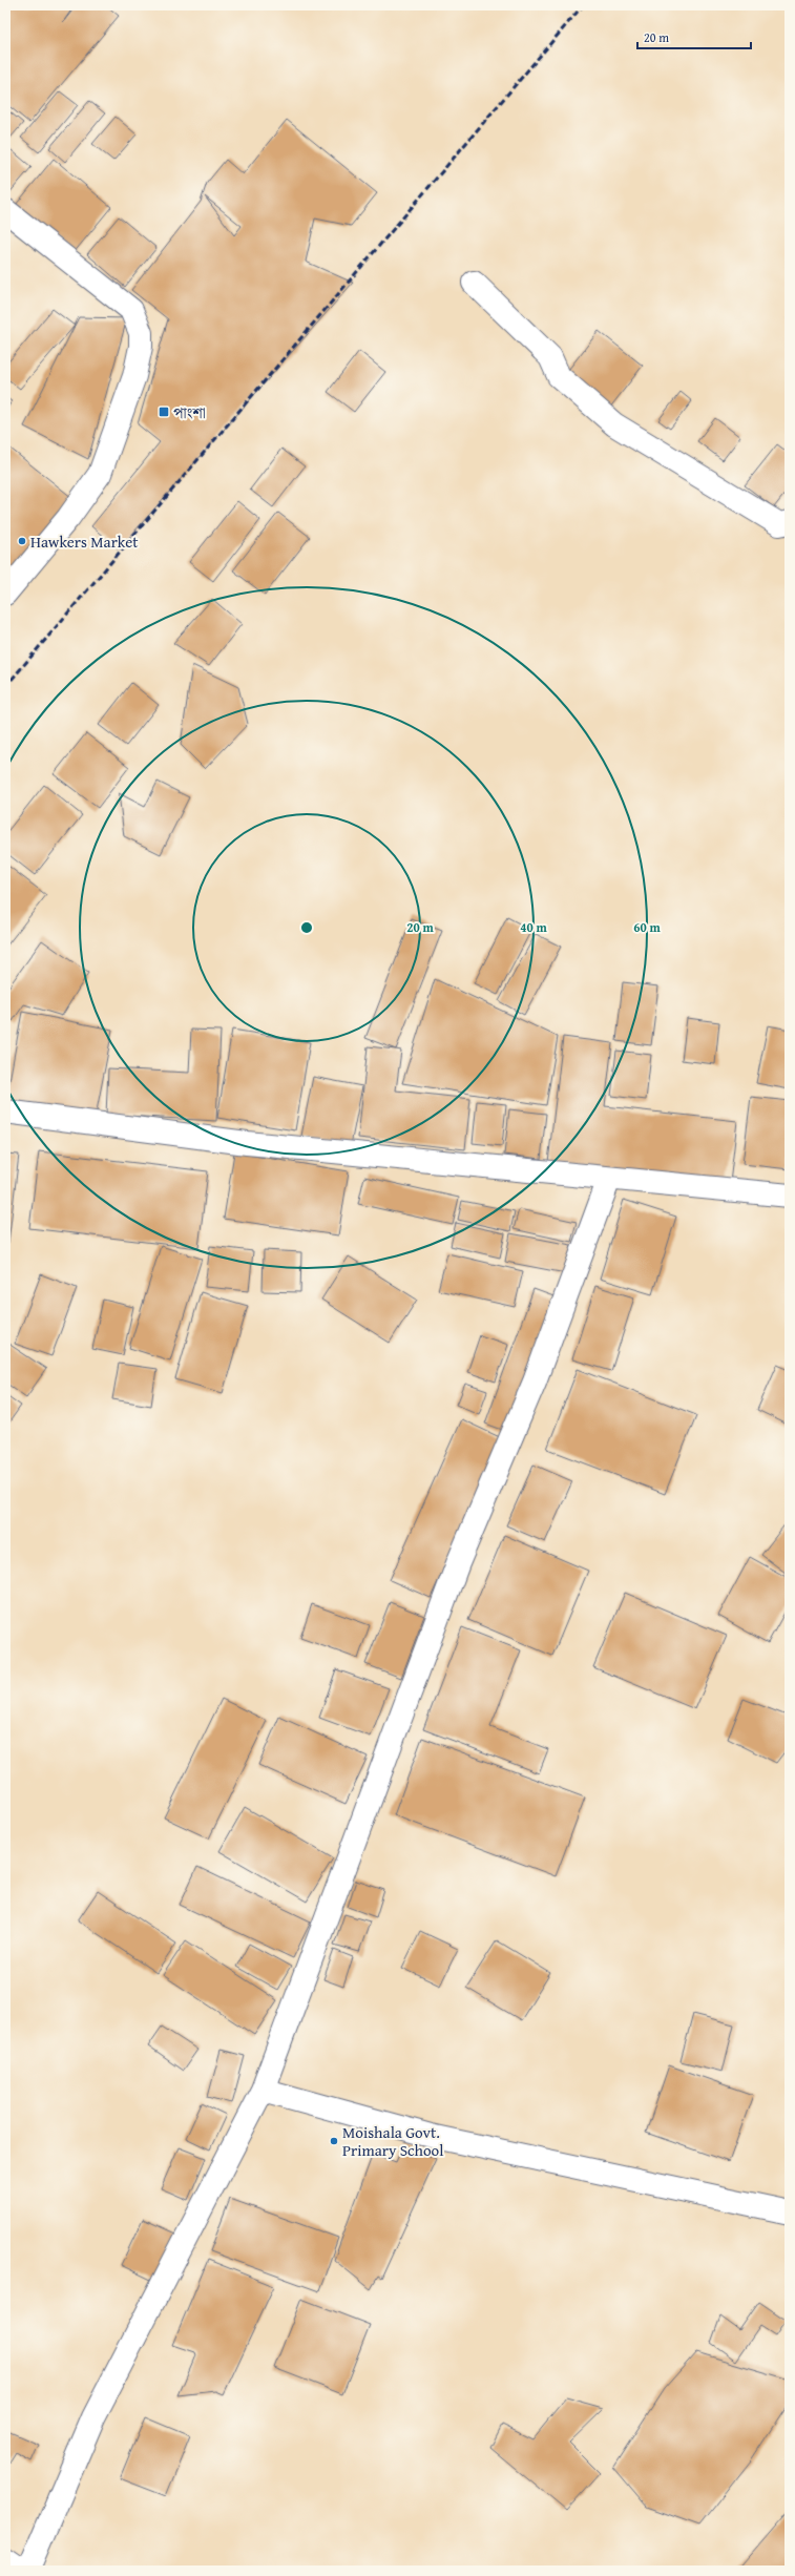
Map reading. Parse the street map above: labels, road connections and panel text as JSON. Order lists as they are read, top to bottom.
{
  "places": {
    "transit": ["পাংশা"],
    "other": ["Hawkers Market", "Moishala Govt. Primary School"]
  },
  "scale_bar": "20 m",
  "rings": ["20 m", "40 m", "60 m"]
}
